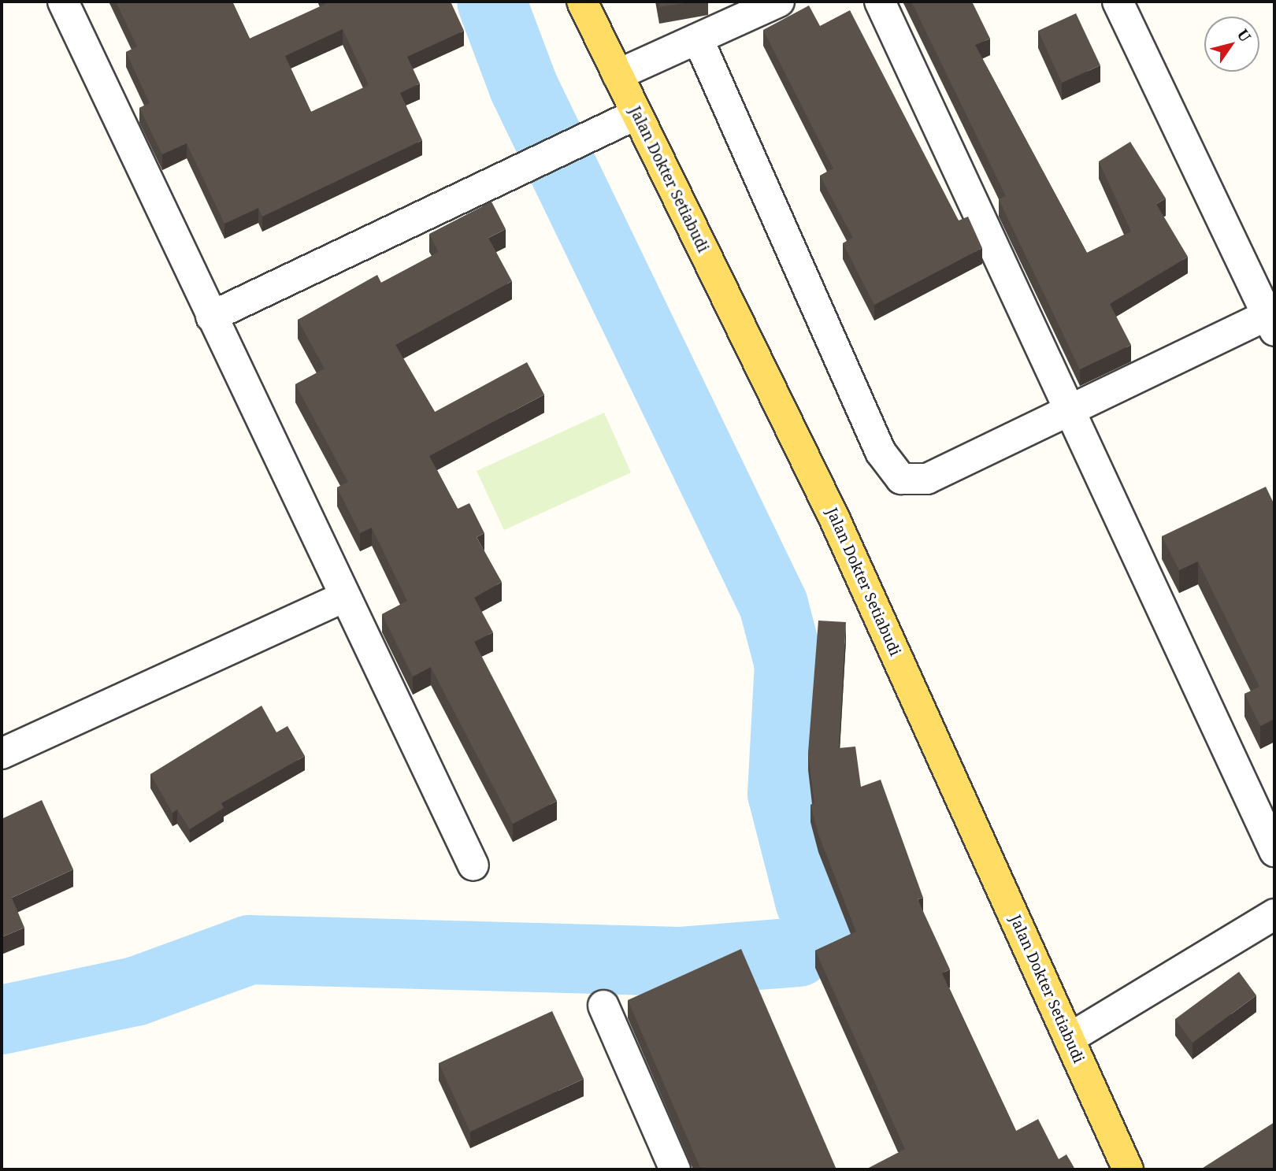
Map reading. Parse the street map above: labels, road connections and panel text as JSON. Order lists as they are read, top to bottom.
{
  "streets": {
    "main road": ["Jalan Dokter Setiabudi"]
  },
  "north": "top right"
}
